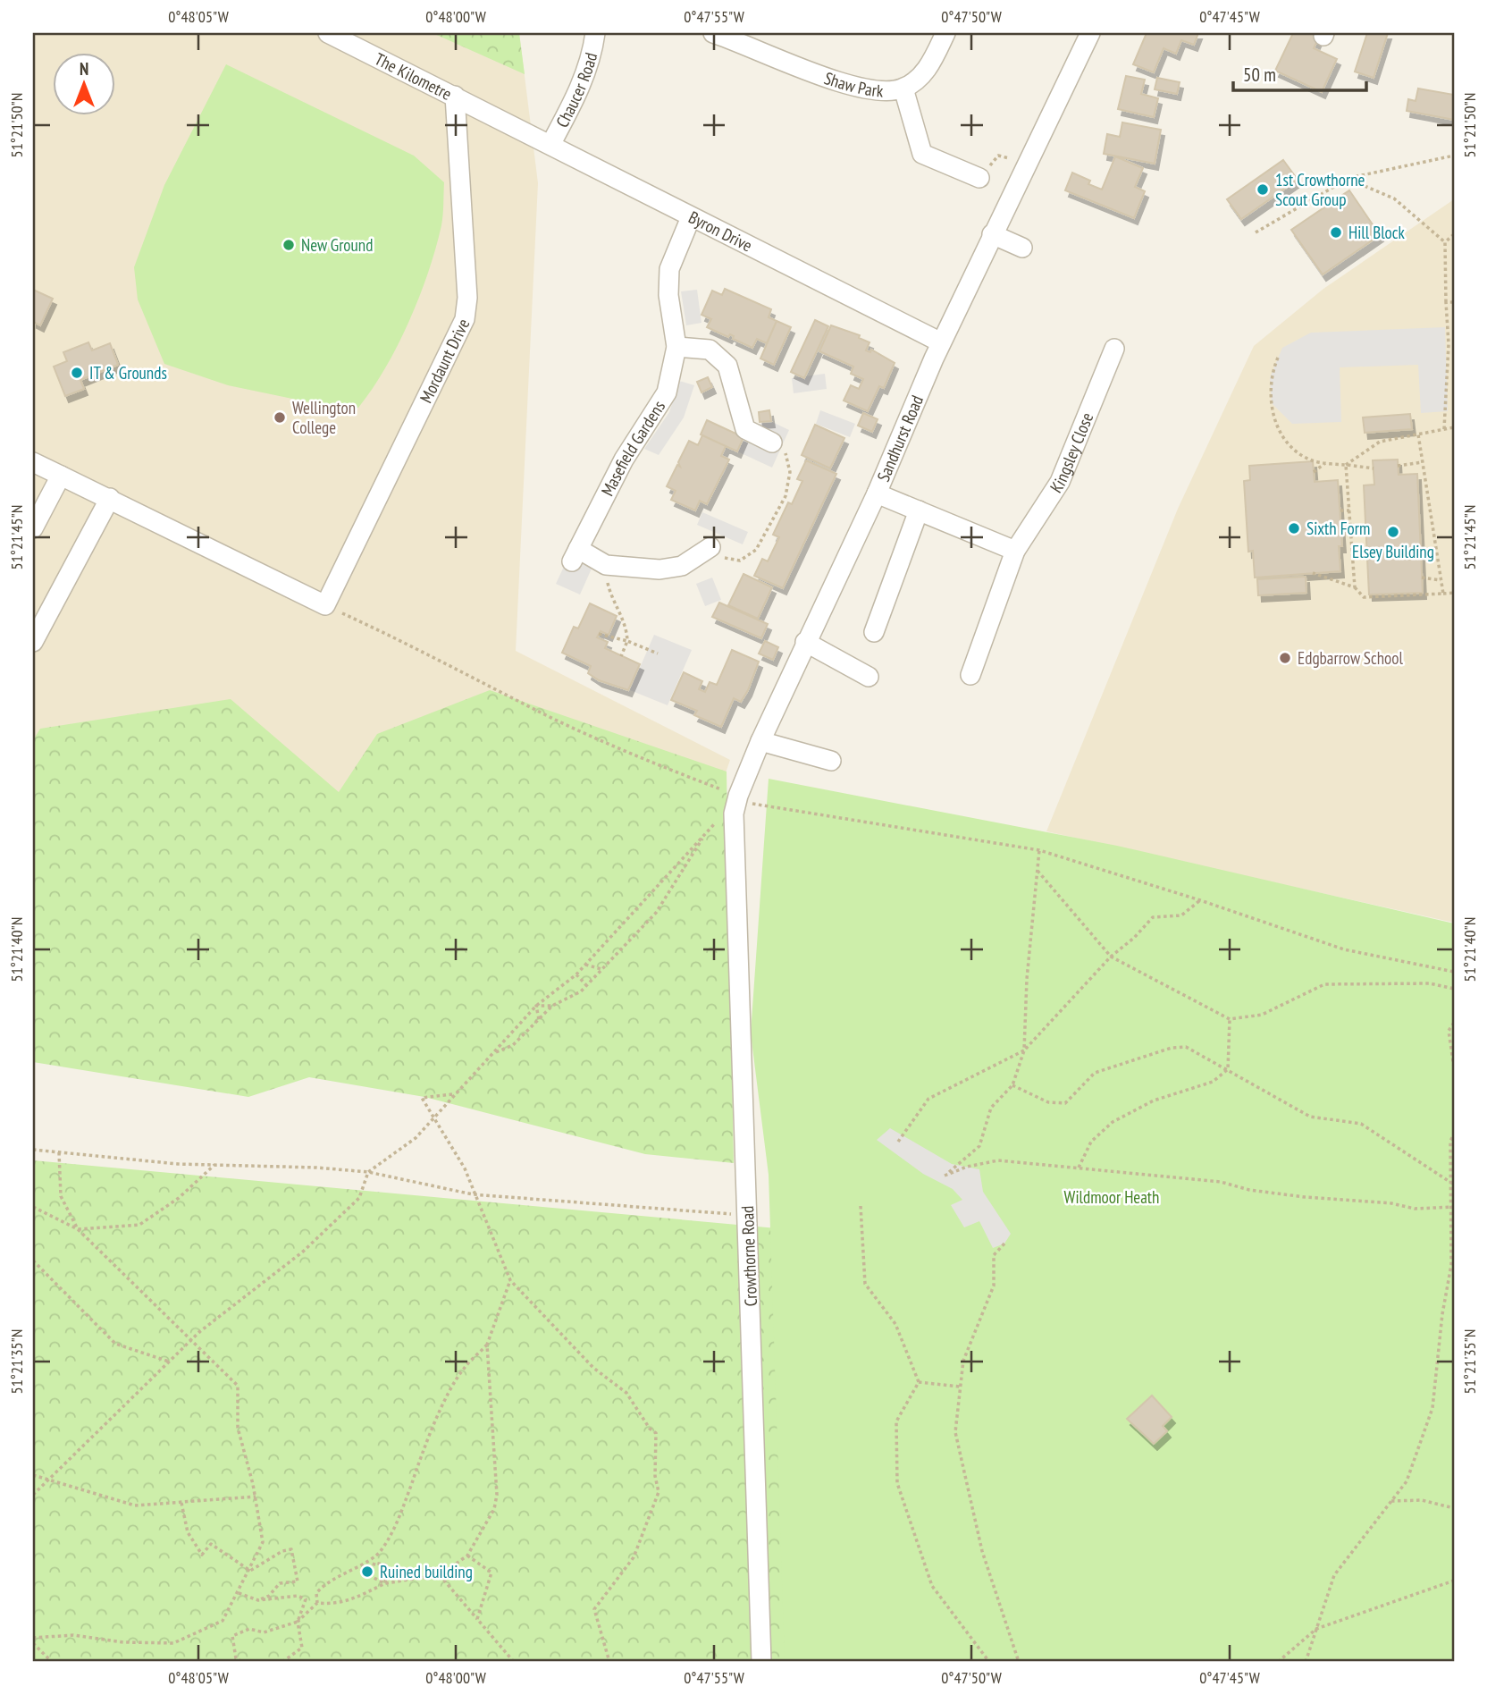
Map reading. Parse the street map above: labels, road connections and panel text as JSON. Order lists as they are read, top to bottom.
{
  "streets": {
    "street": [
      "The Kilometre",
      "Shaw Park",
      "Chaucer Road",
      "Byron Drive",
      "Mordaunt Drive",
      "Sandhurst Road",
      "Masefield Gardens",
      "Kingsley Close",
      "Crowthorne Road"
    ]
  },
  "crossings": [
    ["The Kilometre", "Byron Drive"],
    ["The Kilometre", "Mordaunt Drive"],
    ["Chaucer Road", "Byron Drive"],
    ["Byron Drive", "Sandhurst Road"],
    ["Byron Drive", "Masefield Gardens"],
    ["Sandhurst Road", "Crowthorne Road"]
  ],
  "parks": ["Wildmoor Heath"],
  "places": [
    "1st Crowthorne Scout Group",
    "Hill Block",
    "New Ground",
    "IT & Grounds",
    "Wellington College",
    "Sixth Form",
    "Elsey Building",
    "Edgbarrow School",
    "Ruined building"
  ],
  "scale_bar": "50 m",
  "north": "top",
  "coordinates": [
    "0°48'05\"W",
    "0°48'00\"W",
    "0°47'55\"W",
    "0°47'50\"W",
    "0°47'45\"W",
    "51°21'50\"N",
    "51°21'45\"N",
    "51°21'40\"N",
    "51°21'35\"N"
  ]
}
